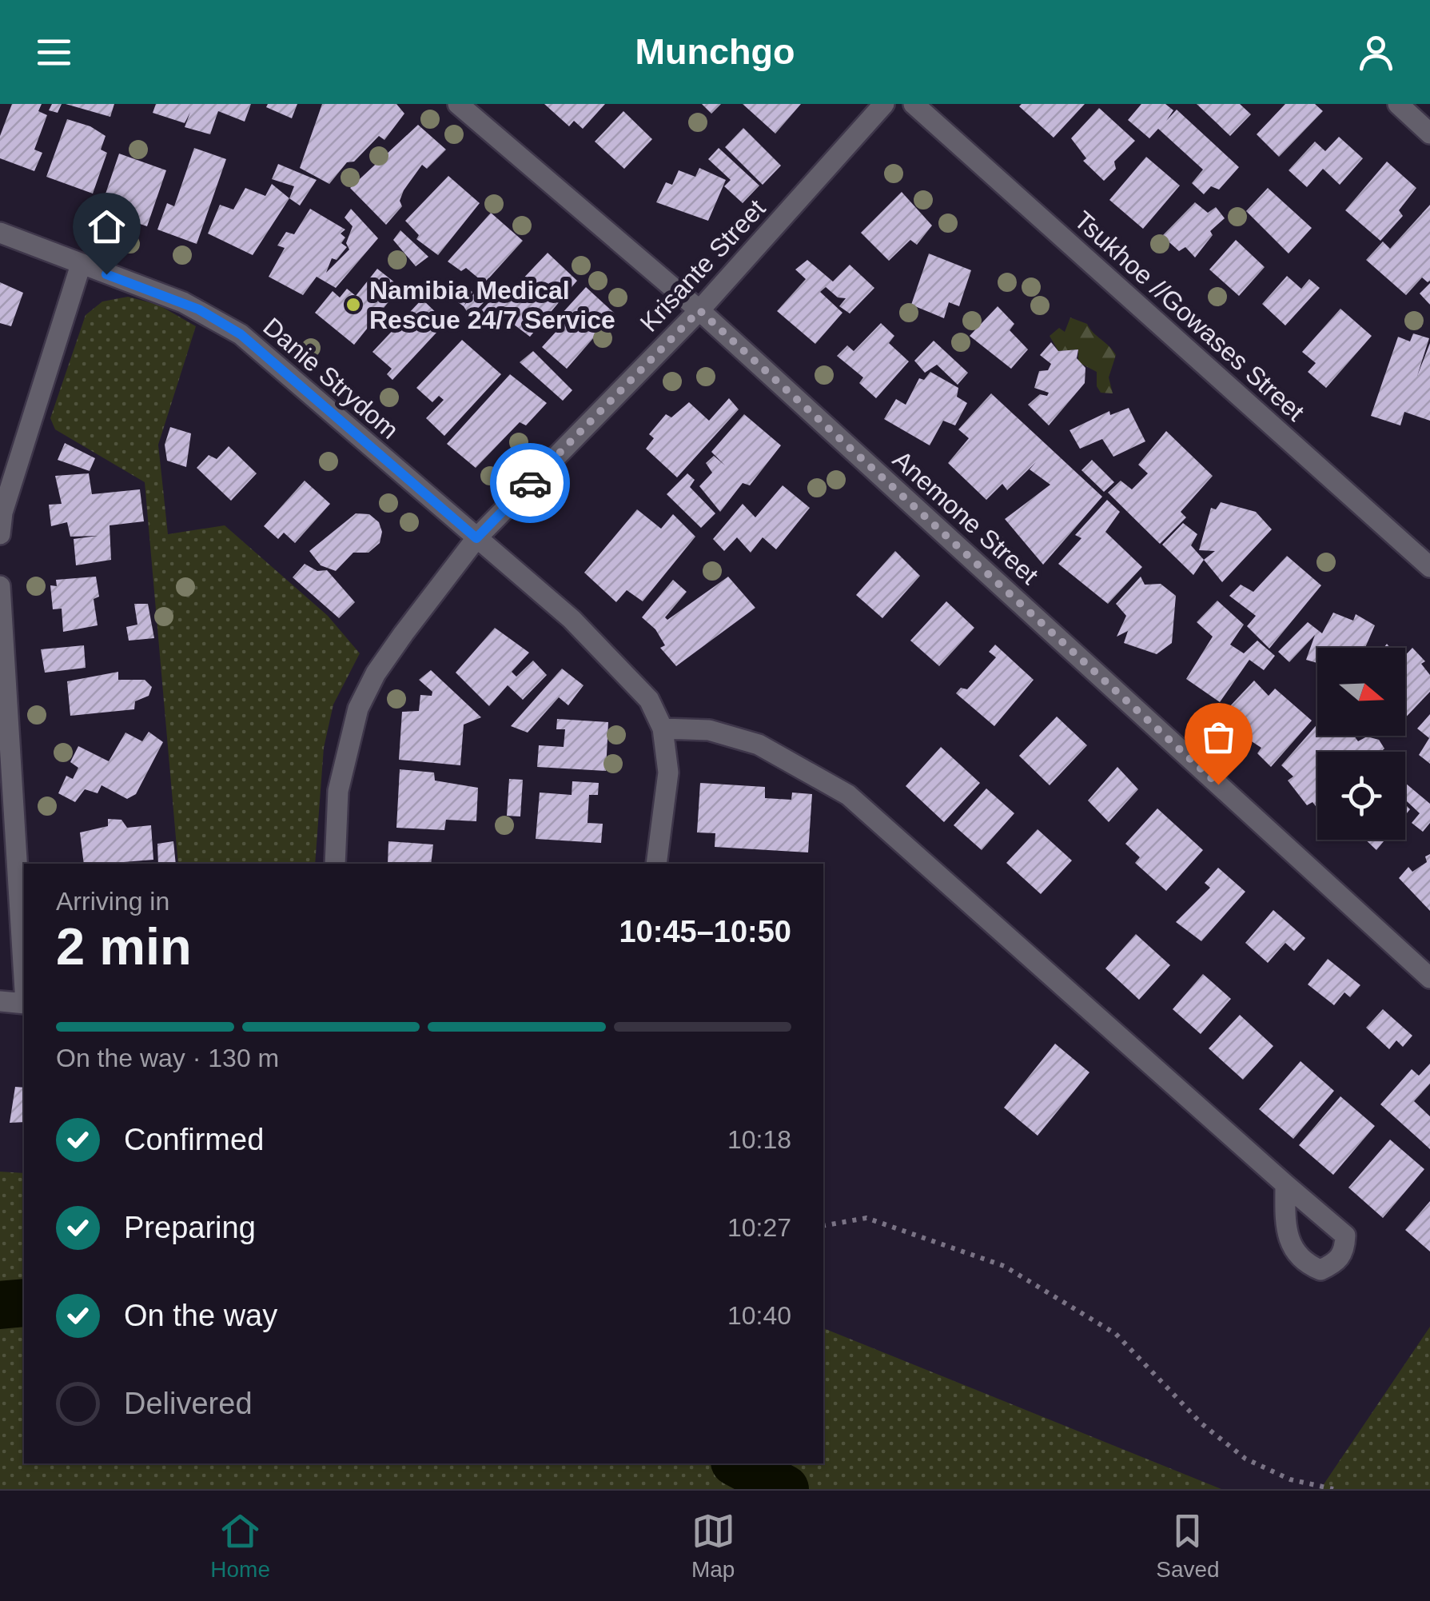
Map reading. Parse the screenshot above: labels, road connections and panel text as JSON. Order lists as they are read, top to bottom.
{
  "streets": {
    "street": [
      "Krisante Street",
      "Tsukhoe //Gowases Street",
      "Danie Strydom",
      "Anemone Street"
    ]
  },
  "crossings": [
    ["Krisante Street", "Danie Strydom"],
    ["Krisante Street", "Anemone Street"]
  ],
  "places": ["Namibia Medical Rescue 24/7 Service"],
  "north": "right",
  "page": {
    "header": "Munchgo",
    "heading": ["2 min", "Arriving in", "10:45–10:50"],
    "bar": "On the way · 130 m",
    "list": [
      ["Confirmed", "10:18"],
      ["Preparing", "10:27"],
      ["On the way", "10:40"],
      "Delivered"
    ],
    "tabs": ["Home", "Map", "Saved"]
  }
}
